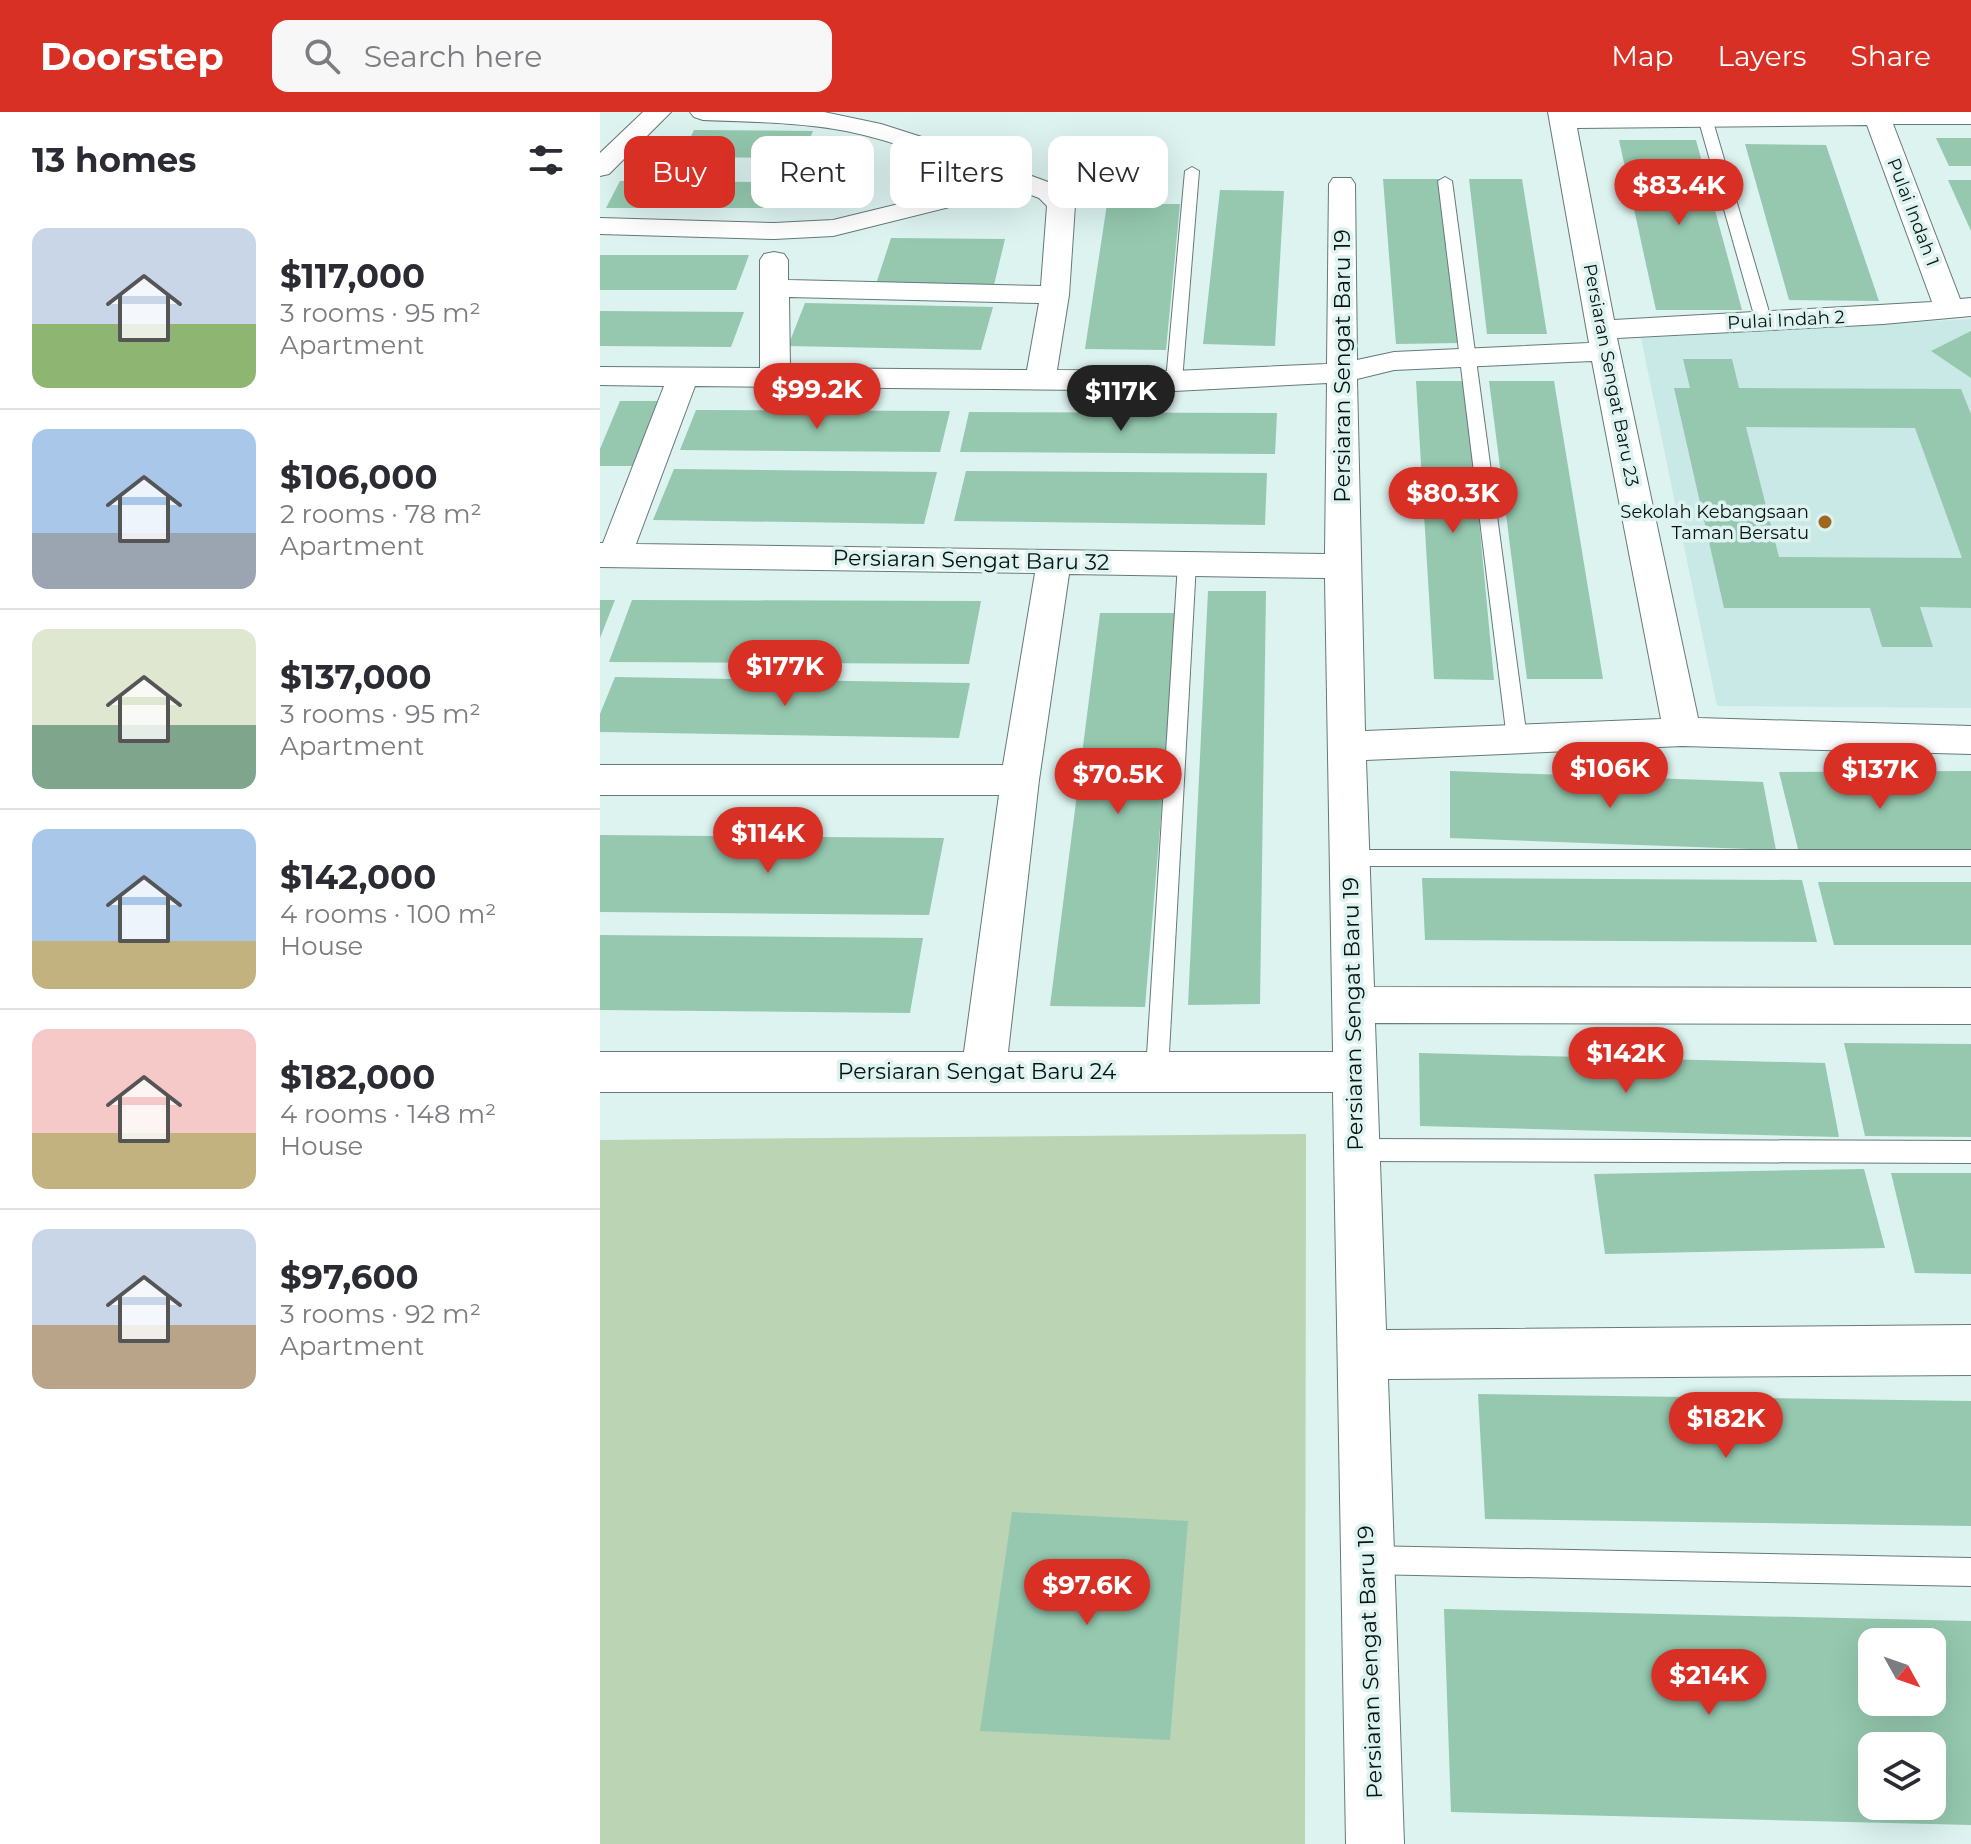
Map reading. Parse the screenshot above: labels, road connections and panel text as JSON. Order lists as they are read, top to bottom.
{
  "streets": {
    "street": [
      "Pulai Indah 1",
      "Pulai Indah 2",
      "Persiaran Sengat Baru 19",
      "Persiaran Sengat Baru 23",
      "Persiaran Sengat Baru 32",
      "Persiaran Sengat Baru 24"
    ]
  },
  "crossings": [
    ["Pulai Indah 1", "Pulai Indah 2"],
    ["Pulai Indah 2", "Persiaran Sengat Baru 19"],
    ["Pulai Indah 2", "Persiaran Sengat Baru 23"],
    ["Persiaran Sengat Baru 19", "Persiaran Sengat Baru 32"],
    ["Persiaran Sengat Baru 19", "Persiaran Sengat Baru 24"]
  ],
  "places": ["Sekolah Kebangsaan Taman Bersatu"],
  "north": "bottom right",
  "page": {
    "header": "Doorstep",
    "search": "Search here",
    "nav": ["Map", "Layers", "Share"],
    "heading": "13 homes",
    "chip": [
      "Buy",
      "Rent",
      "Filters",
      "New"
    ],
    "price": [
      "$83.4K",
      "$99.2K",
      "$117K",
      "$80.3K",
      "$177K",
      "$106K",
      "$137K",
      "$70.5K",
      "$114K",
      "$142K",
      "$182K",
      "$97.6K",
      "$214K"
    ],
    "list": [
      {
        "name": "$117,000",
        "note": "3 rooms · 95 m² · Apartment"
      },
      {
        "name": "$106,000",
        "note": "2 rooms · 78 m² · Apartment"
      },
      {
        "name": "$137,000",
        "note": "3 rooms · 95 m² · Apartment"
      },
      {
        "name": "$142,000",
        "note": "4 rooms · 100 m² · House"
      },
      {
        "name": "$182,000",
        "note": "4 rooms · 148 m² · House"
      },
      {
        "name": "$97,600",
        "note": "3 rooms · 92 m² · Apartment"
      }
    ]
  }
}
